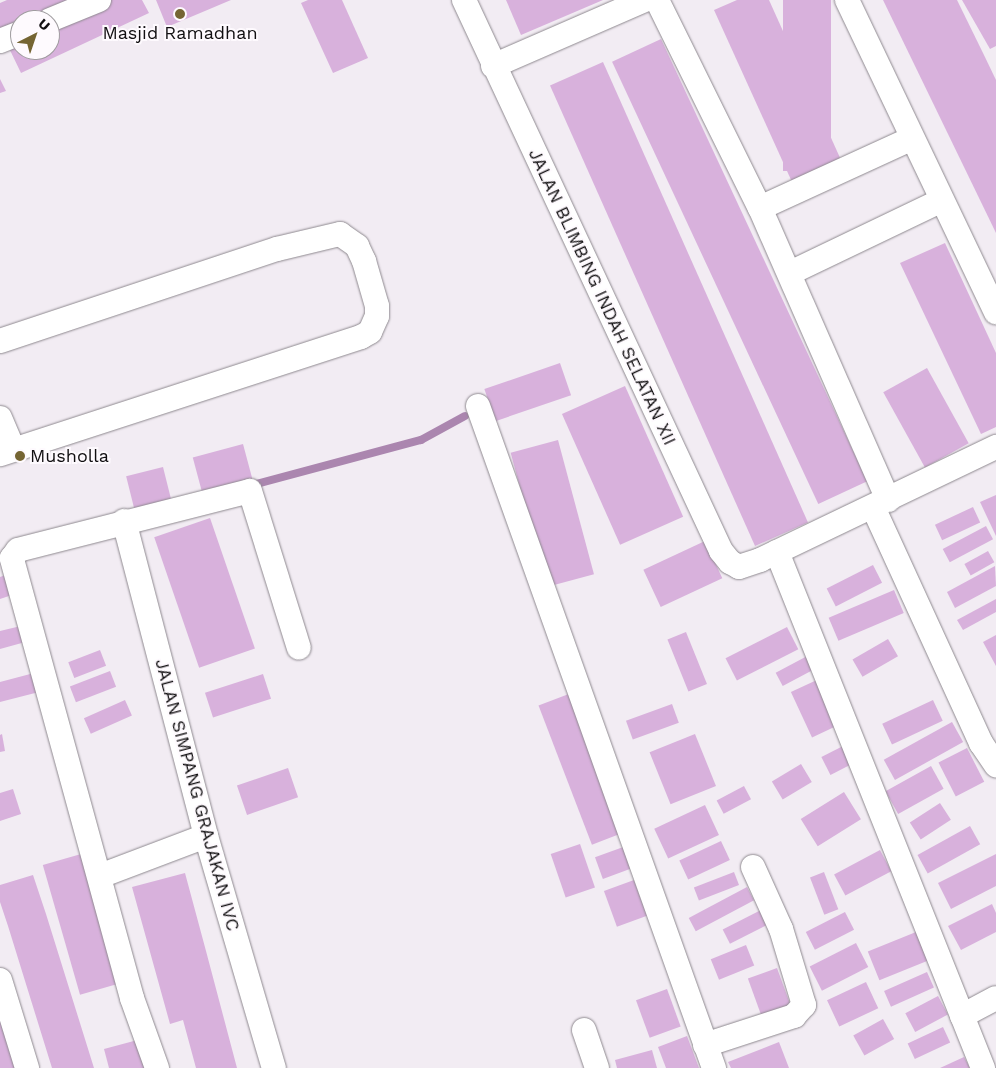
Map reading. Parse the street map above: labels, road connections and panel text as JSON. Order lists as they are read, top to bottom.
{
  "streets": {
    "street": ["JALAN BLIMBING INDAH SELATAN XII", "JALAN SIMPANG GRAJAKAN IVC"]
  },
  "places": ["Masjid Ramadhan", "Musholla"],
  "north": "top right"
}
